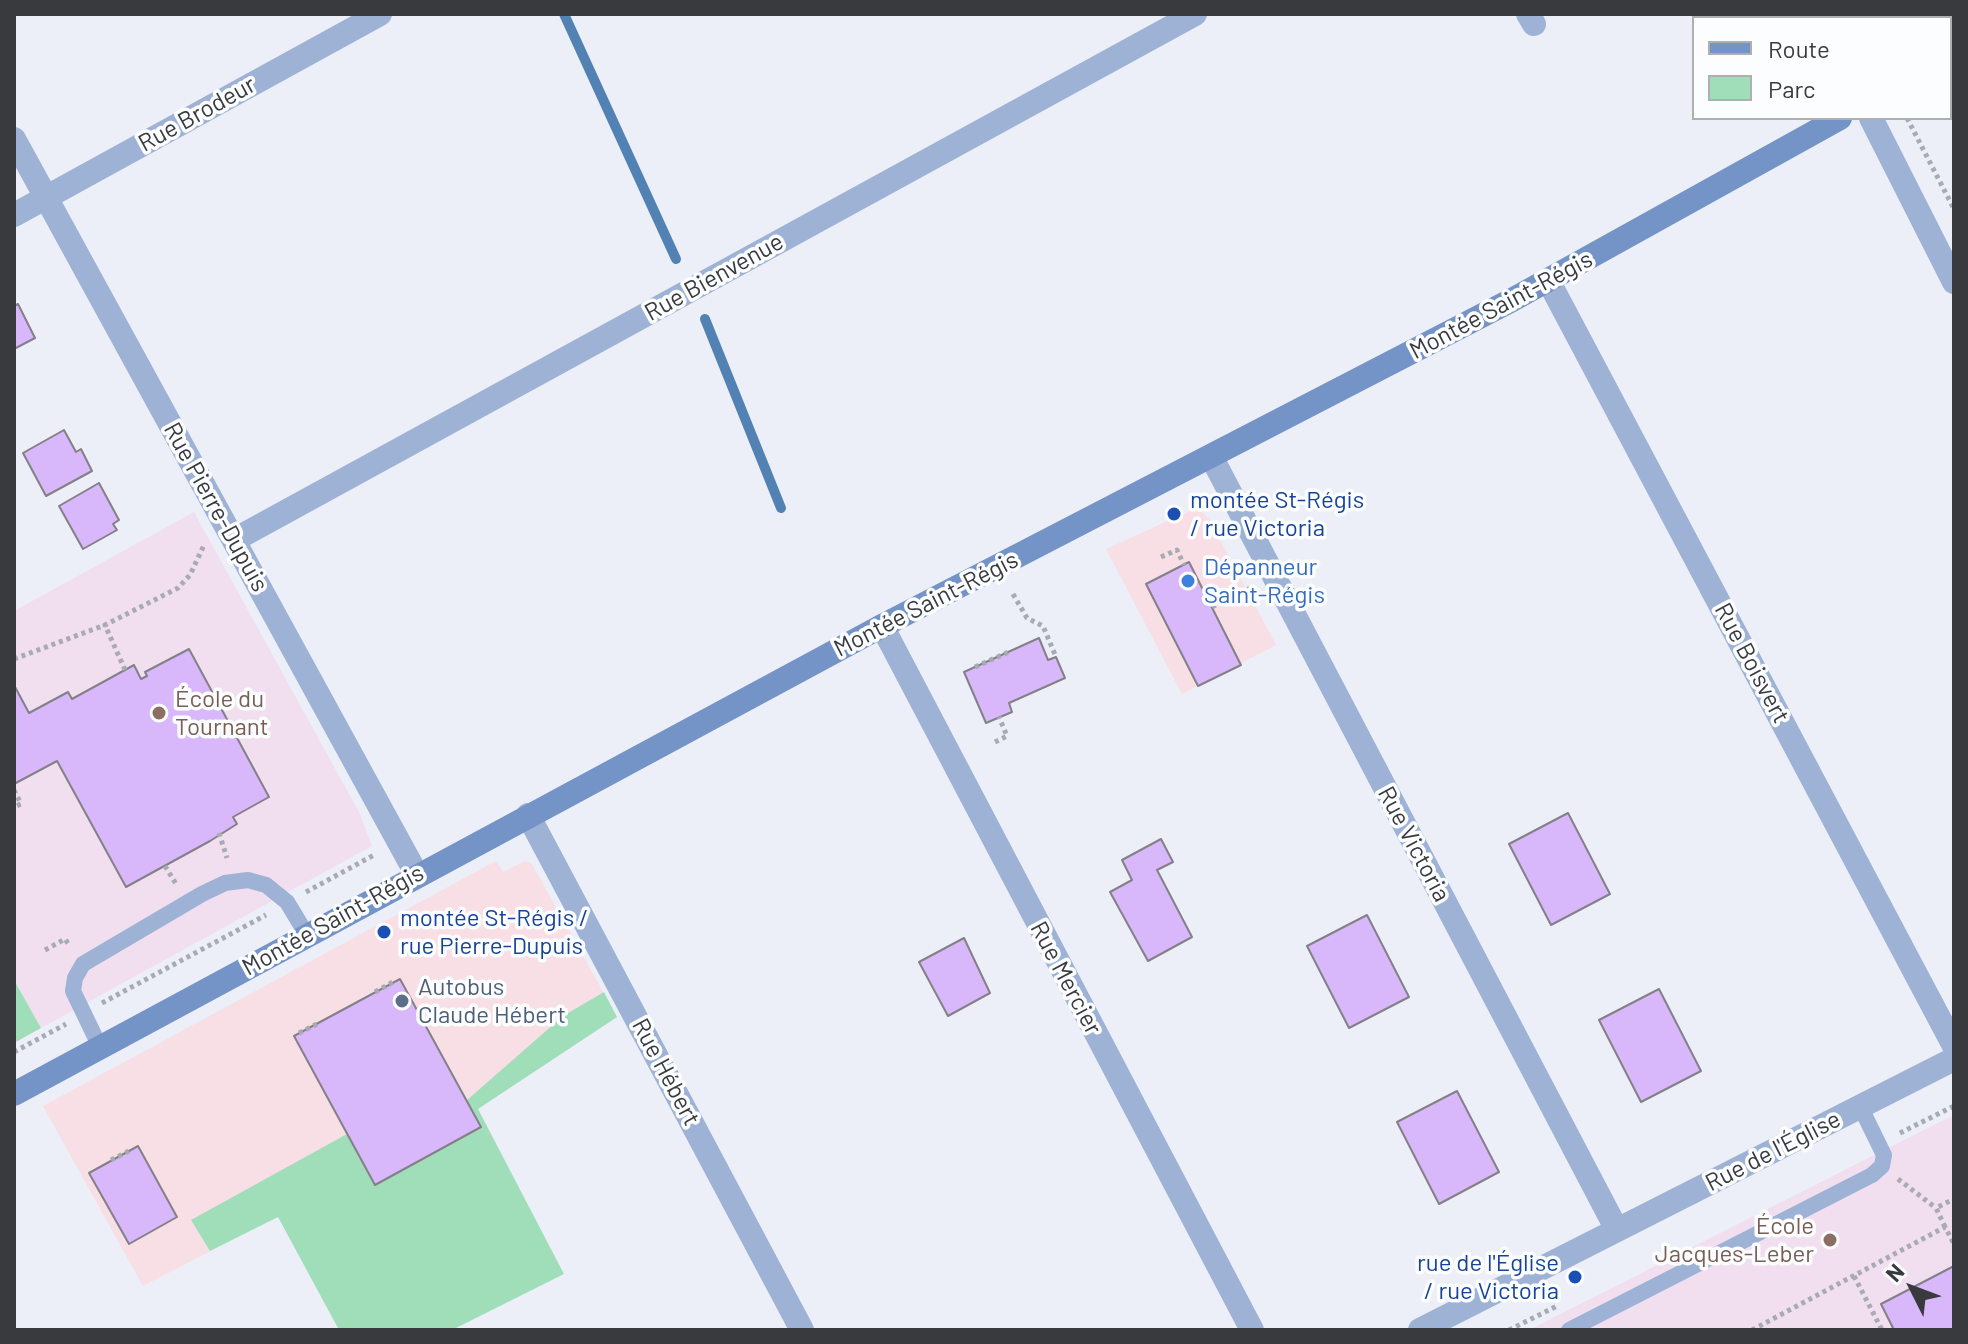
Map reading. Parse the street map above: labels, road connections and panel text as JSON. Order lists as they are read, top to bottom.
{
  "streets": {
    "street": [
      "Rue Brodeur",
      "Rue Bienvenue",
      "Montée Saint-Régis",
      "Rue Pierre-Dupuis",
      "Rue Boisvert",
      "Rue Victoria",
      "Rue Mercier",
      "Rue Hébert",
      "Rue de l'Église"
    ]
  },
  "crossings": [
    ["Rue Brodeur", "Rue Pierre-Dupuis"],
    ["Rue Bienvenue", "Rue Pierre-Dupuis"],
    ["Montée Saint-Régis", "Rue Pierre-Dupuis"],
    ["Montée Saint-Régis", "Rue Boisvert"],
    ["Montée Saint-Régis", "Rue Victoria"],
    ["Montée Saint-Régis", "Rue Mercier"],
    ["Montée Saint-Régis", "Rue Hébert"],
    ["Rue Victoria", "Rue de l'Église"]
  ],
  "places": [
    "montée St-Régis / rue Victoria",
    "Dépanneur Saint-Régis",
    "École du Tournant",
    "montée St-Régis / rue Pierre-Dupuis",
    "Autobus Claude Hébert",
    "École Jacques-Leber",
    "rue de l'Église / rue Victoria"
  ],
  "legend": ["Route", "Parc"],
  "north": "top left"
}
